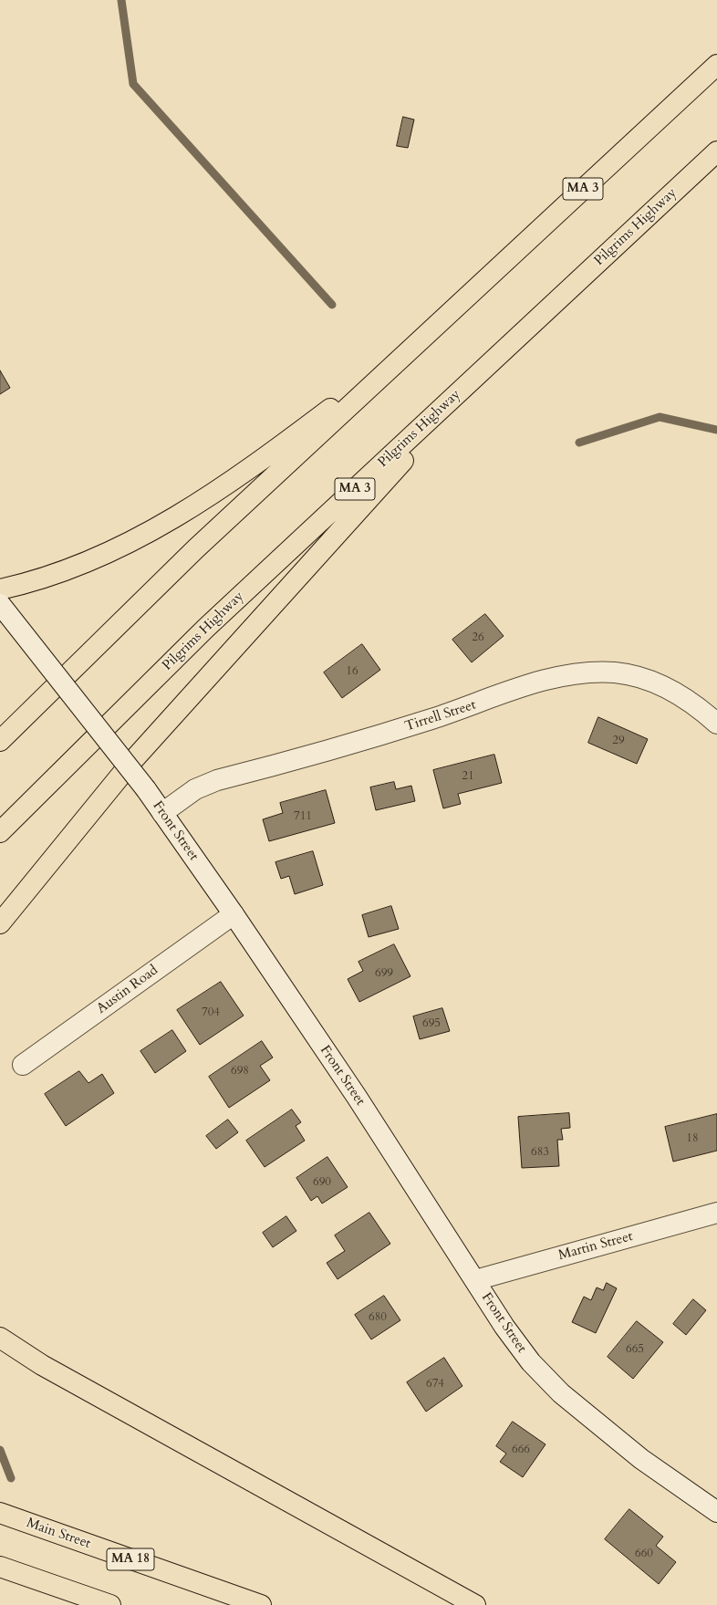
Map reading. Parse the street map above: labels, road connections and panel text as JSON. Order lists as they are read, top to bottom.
{
  "streets": {
    "main road": [
      "MA 3",
      "Pilgrims Highway",
      "Main Street",
      "MA 18"
    ],
    "street": [
      "Tirrell Street",
      "Front Street",
      "Austin Road",
      "Martin Street"
    ]
  },
  "crossings": [
    ["Tirrell Street", "Front Street"],
    ["Front Street", "Austin Road"],
    ["Front Street", "Martin Street"]
  ],
  "house_numbers": [
    "26",
    "16",
    "29",
    "21",
    "711",
    "699",
    "704",
    "695",
    "698",
    "18",
    "683",
    "690",
    "680",
    "665",
    "674",
    "666",
    "660"
  ]
}
